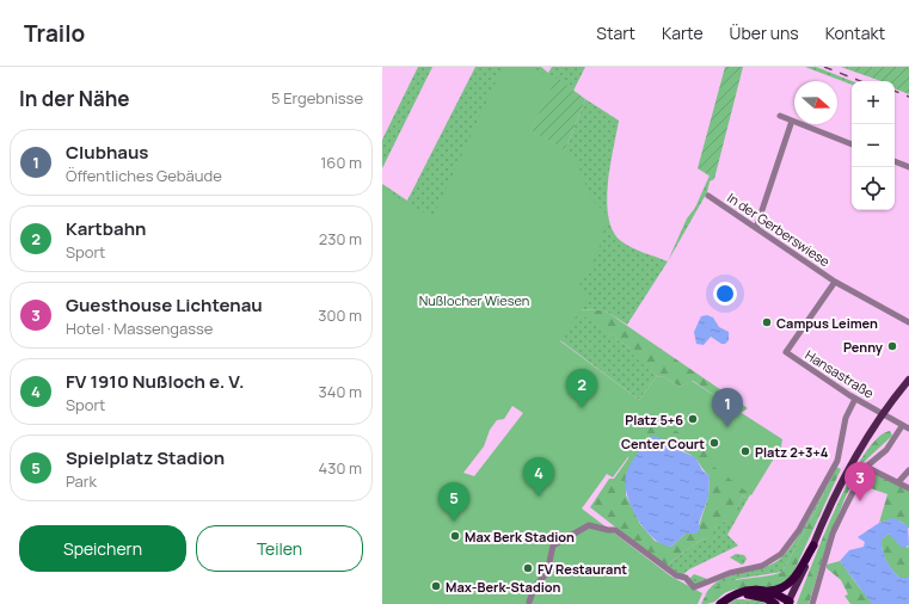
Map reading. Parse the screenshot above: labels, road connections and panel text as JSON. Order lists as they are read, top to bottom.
{
  "streets": {
    "street": ["In der Gerberswiese", "Hansastraße"]
  },
  "crossings": [
    ["In der Gerberswiese", "Hansastraße"]
  ],
  "parks": ["Nußlocher Wiesen"],
  "places": [
    "Campus Leimen",
    "Penny",
    "Platz 5+6",
    "Center Court",
    "Platz 2+3+4",
    "Max Berk Stadion",
    "FV Restaurant",
    "Max-Berk-Stadion"
  ],
  "north": "right",
  "page": {
    "header": "Trailo",
    "nav": [
      "Start",
      "Karte",
      "Über uns",
      "Kontakt"
    ],
    "heading": ["In der Nähe", "5 Ergebnisse"],
    "map_buttons": ["+", "−"],
    "list": [
      {
        "mark": "1",
        "name": "Clubhaus",
        "note": "Öffentliches Gebäude",
        "value": "160 m"
      },
      {
        "mark": "2",
        "name": "Kartbahn",
        "note": "Sport",
        "value": "230 m"
      },
      {
        "mark": "3",
        "name": "Guesthouse Lichtenau",
        "note": "Hotel · Massengasse",
        "value": "300 m"
      },
      {
        "mark": "4",
        "name": "FV 1910 Nußloch e. V.",
        "note": "Sport",
        "value": "340 m"
      },
      {
        "mark": "5",
        "name": "Spielplatz Stadion",
        "note": "Park",
        "value": "430 m"
      }
    ],
    "pins": [
      "2",
      "1",
      "4",
      "3",
      "5"
    ],
    "buttons": ["Speichern", "Teilen"]
  }
}
